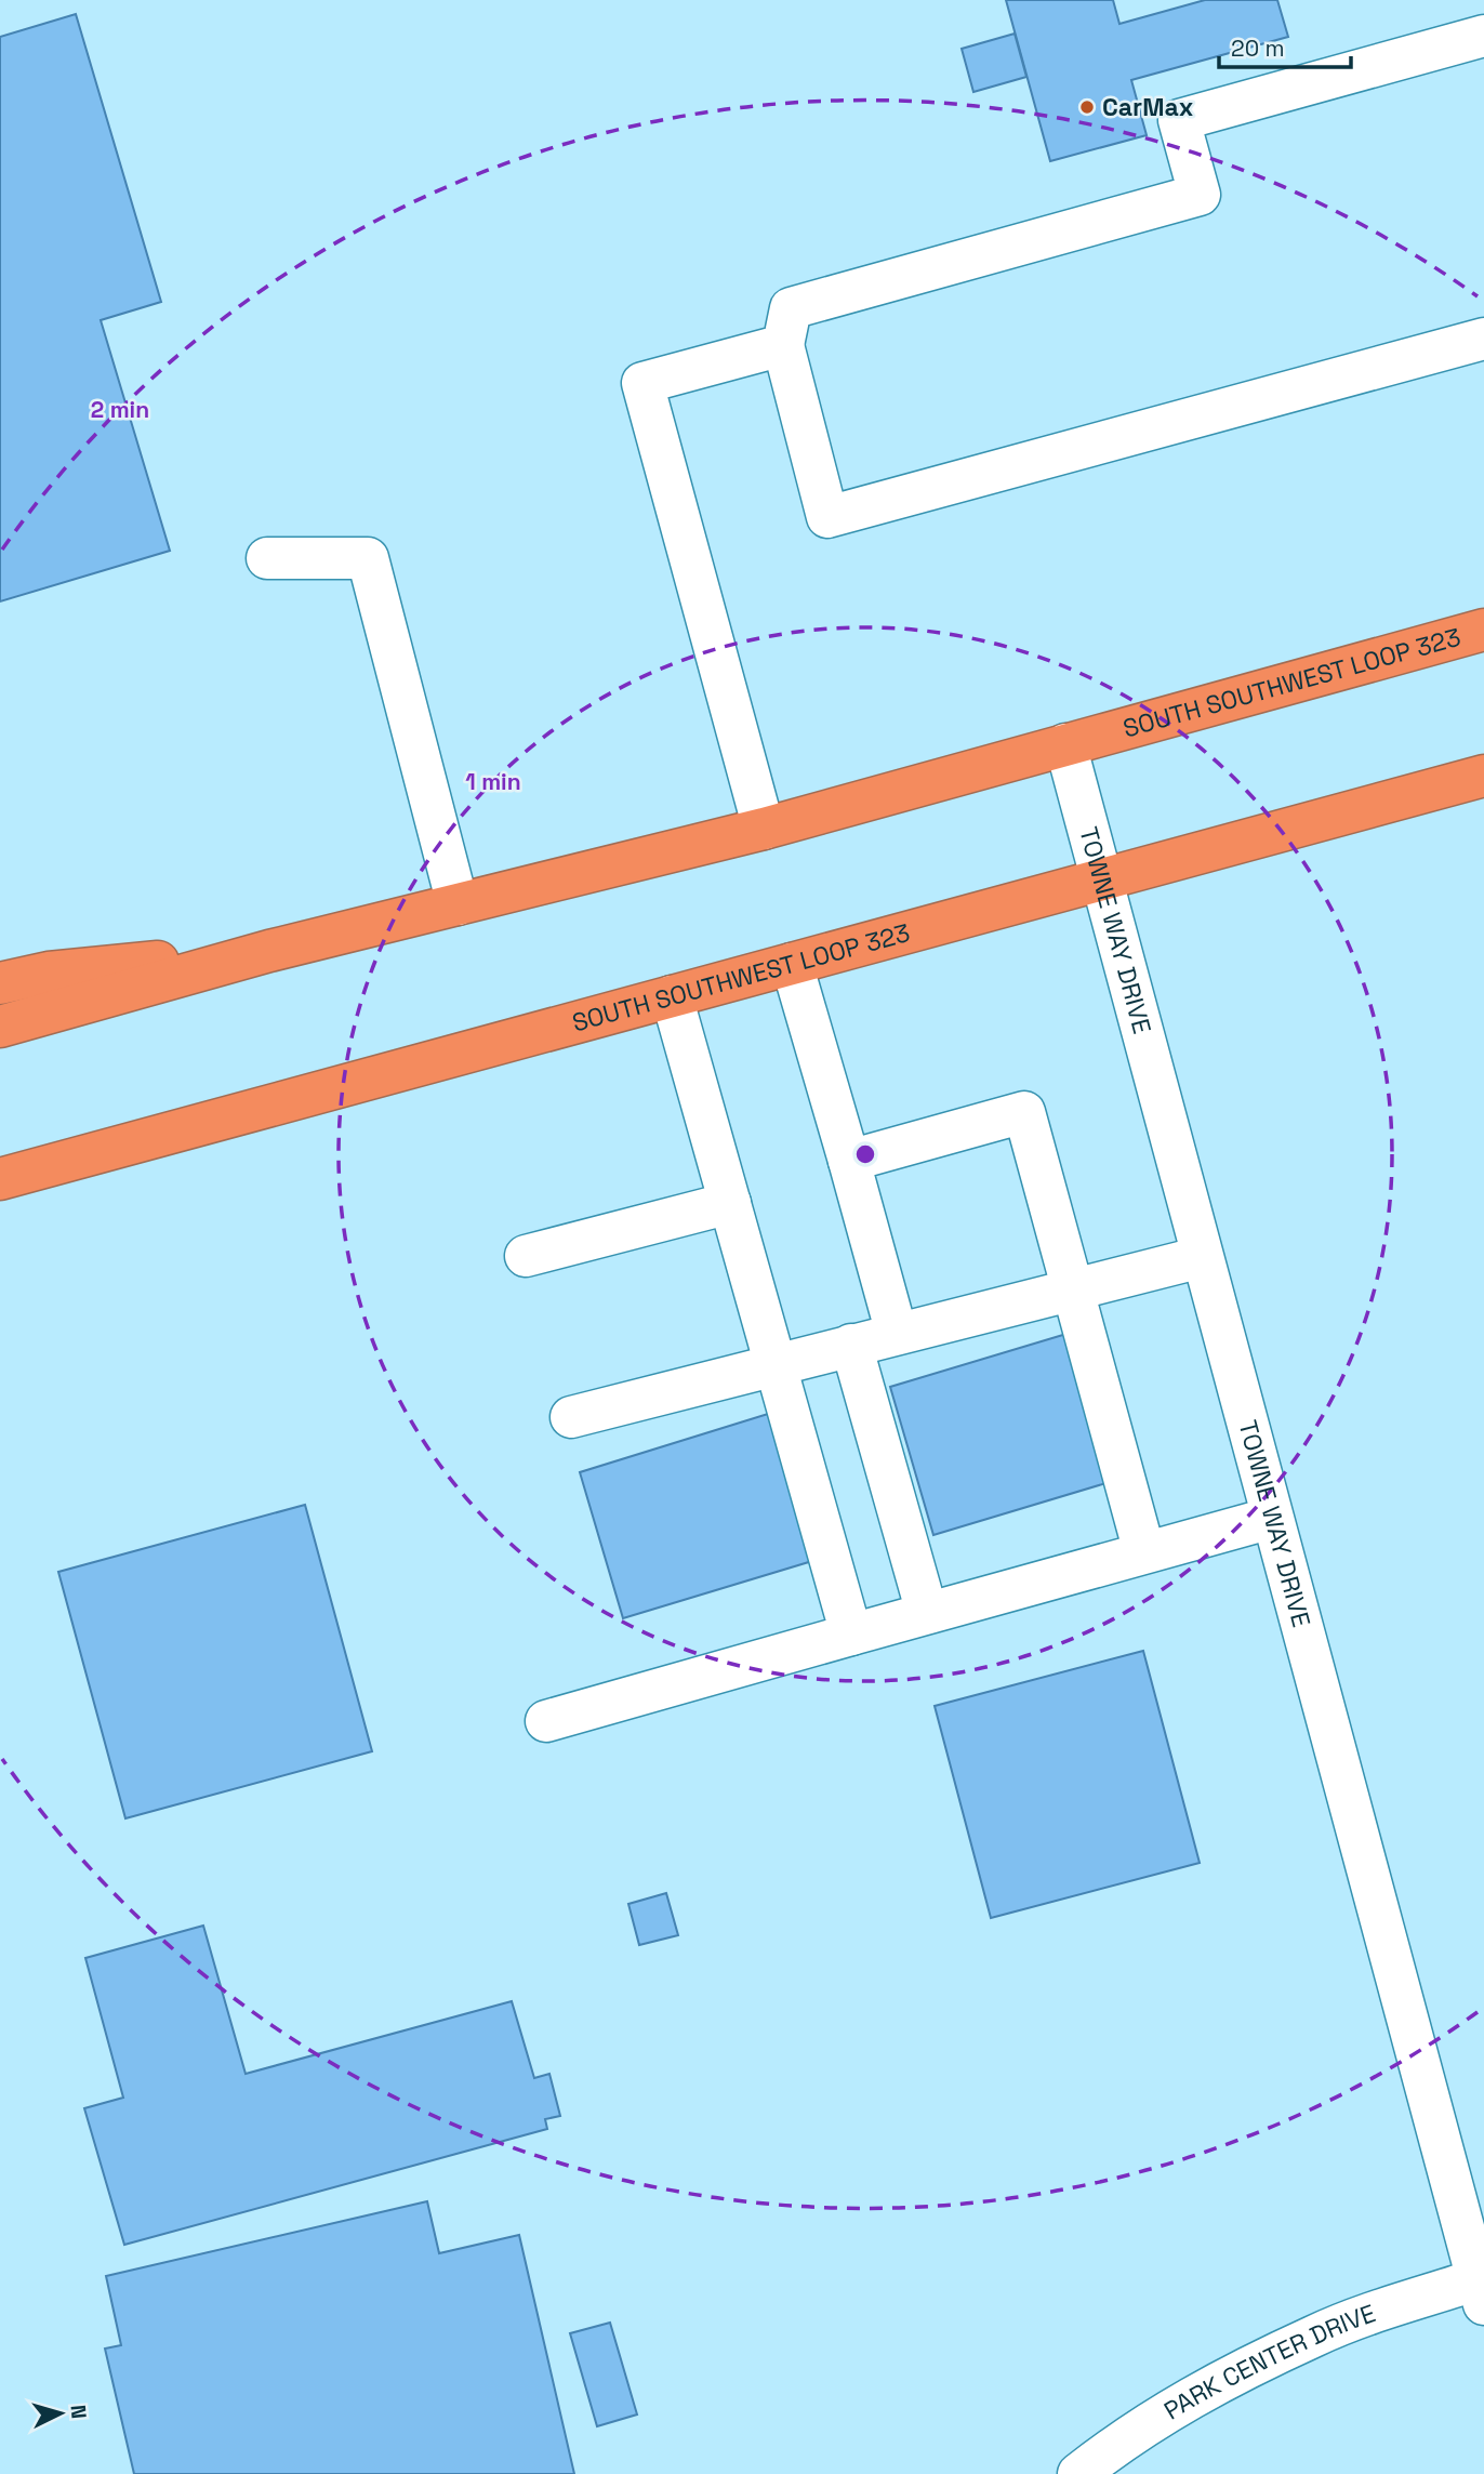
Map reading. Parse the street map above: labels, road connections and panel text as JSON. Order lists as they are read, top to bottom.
{
  "streets": {
    "highway": ["SOUTH SOUTHWEST LOOP 323"],
    "street": ["TOWNE WAY DRIVE", "PARK CENTER DRIVE"]
  },
  "crossings": [
    ["SOUTH SOUTHWEST LOOP 323", "TOWNE WAY DRIVE"],
    ["TOWNE WAY DRIVE", "PARK CENTER DRIVE"]
  ],
  "places": ["CarMax"],
  "scale_bar": "20 m",
  "north": "right",
  "rings": ["2 min", "1 min"]
}
